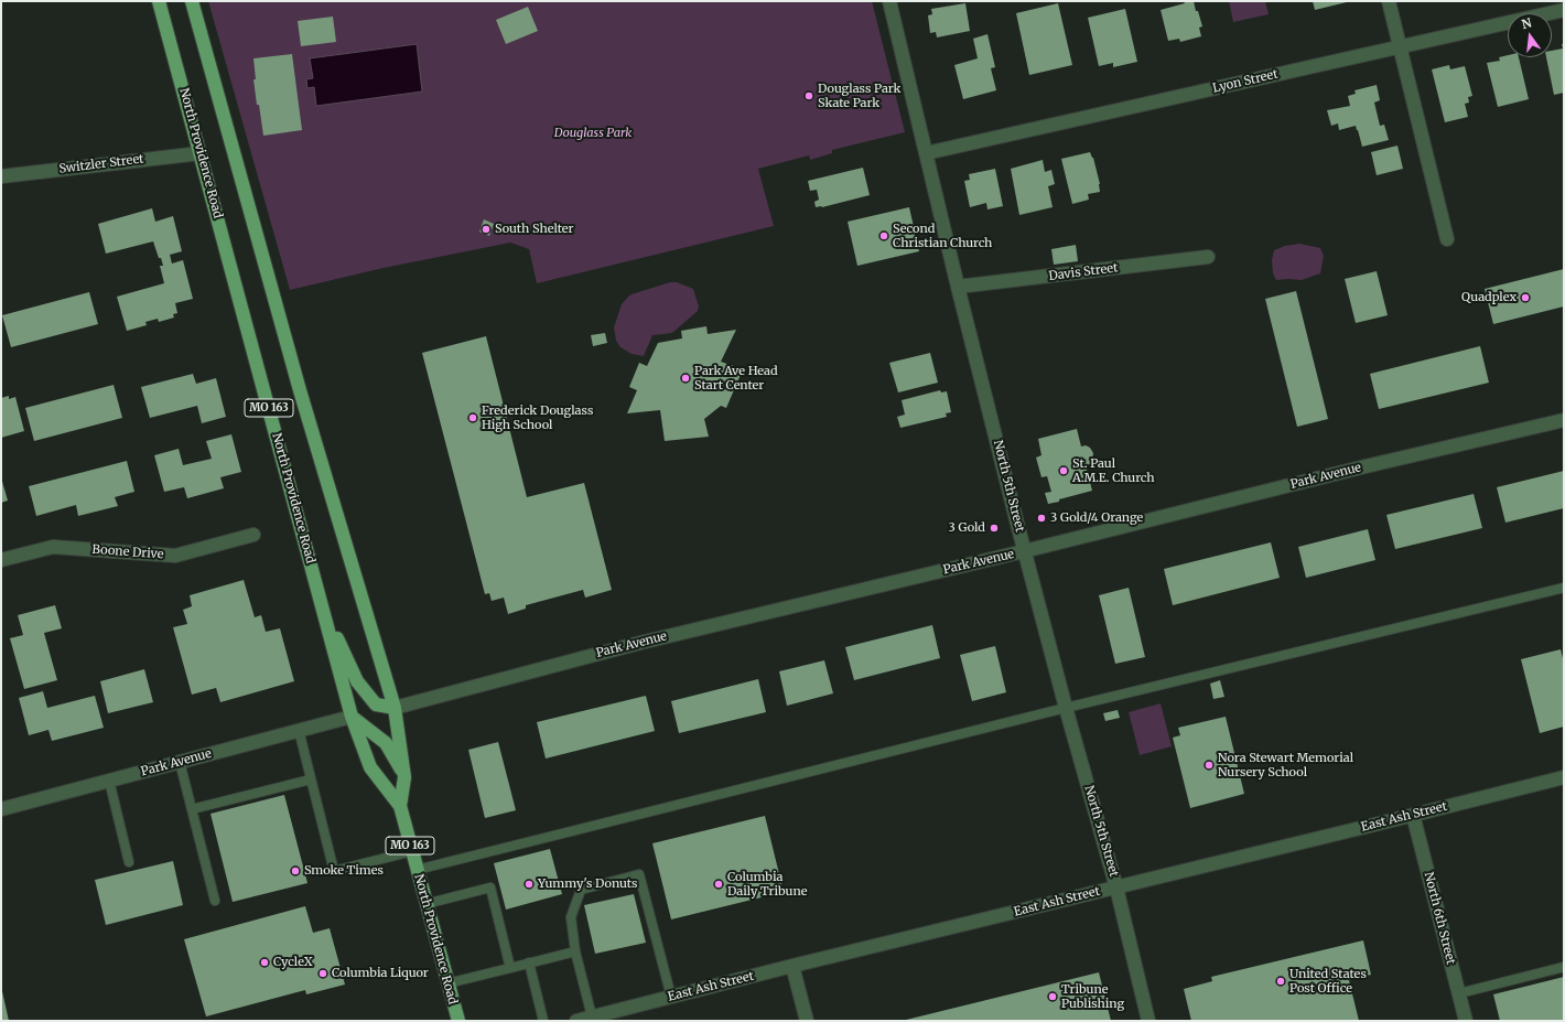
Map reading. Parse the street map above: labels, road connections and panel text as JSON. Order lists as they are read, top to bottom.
{
  "streets": {
    "main road": ["North Providence Road", "MO 163"],
    "street": [
      "Lyon Street",
      "Switzler Street",
      "Davis Street",
      "Park Avenue",
      "North 5th Street",
      "Boone Drive",
      "East Ash Street",
      "North 6th Street"
    ]
  },
  "crossings": [
    ["Lyon Street", "North 5th Street"],
    ["North Providence Road", "Switzler Street"],
    ["North Providence Road", "Park Avenue"],
    ["Davis Street", "North 5th Street"],
    ["Park Avenue", "North 5th Street"],
    ["North 5th Street", "East Ash Street"],
    ["East Ash Street", "North 6th Street"]
  ],
  "parks": ["Douglass Park"],
  "places": [
    "Douglass Park Skate Park",
    "South Shelter",
    "Second Christian Church",
    "Quadplex",
    "Park Ave Head Start Center",
    "Frederick Douglass High School",
    "St. Paul A.M.E. Church",
    "3 Gold/4 Orange",
    "3 Gold",
    "Nora Stewart Memorial Nursery School",
    "Smoke Times",
    "Yummy's Donuts",
    "Columbia Daily Tribune",
    "CycleX",
    "Columbia Liquor",
    "United States Post Office",
    "Tribune Publishing"
  ],
  "north": "top"
}
